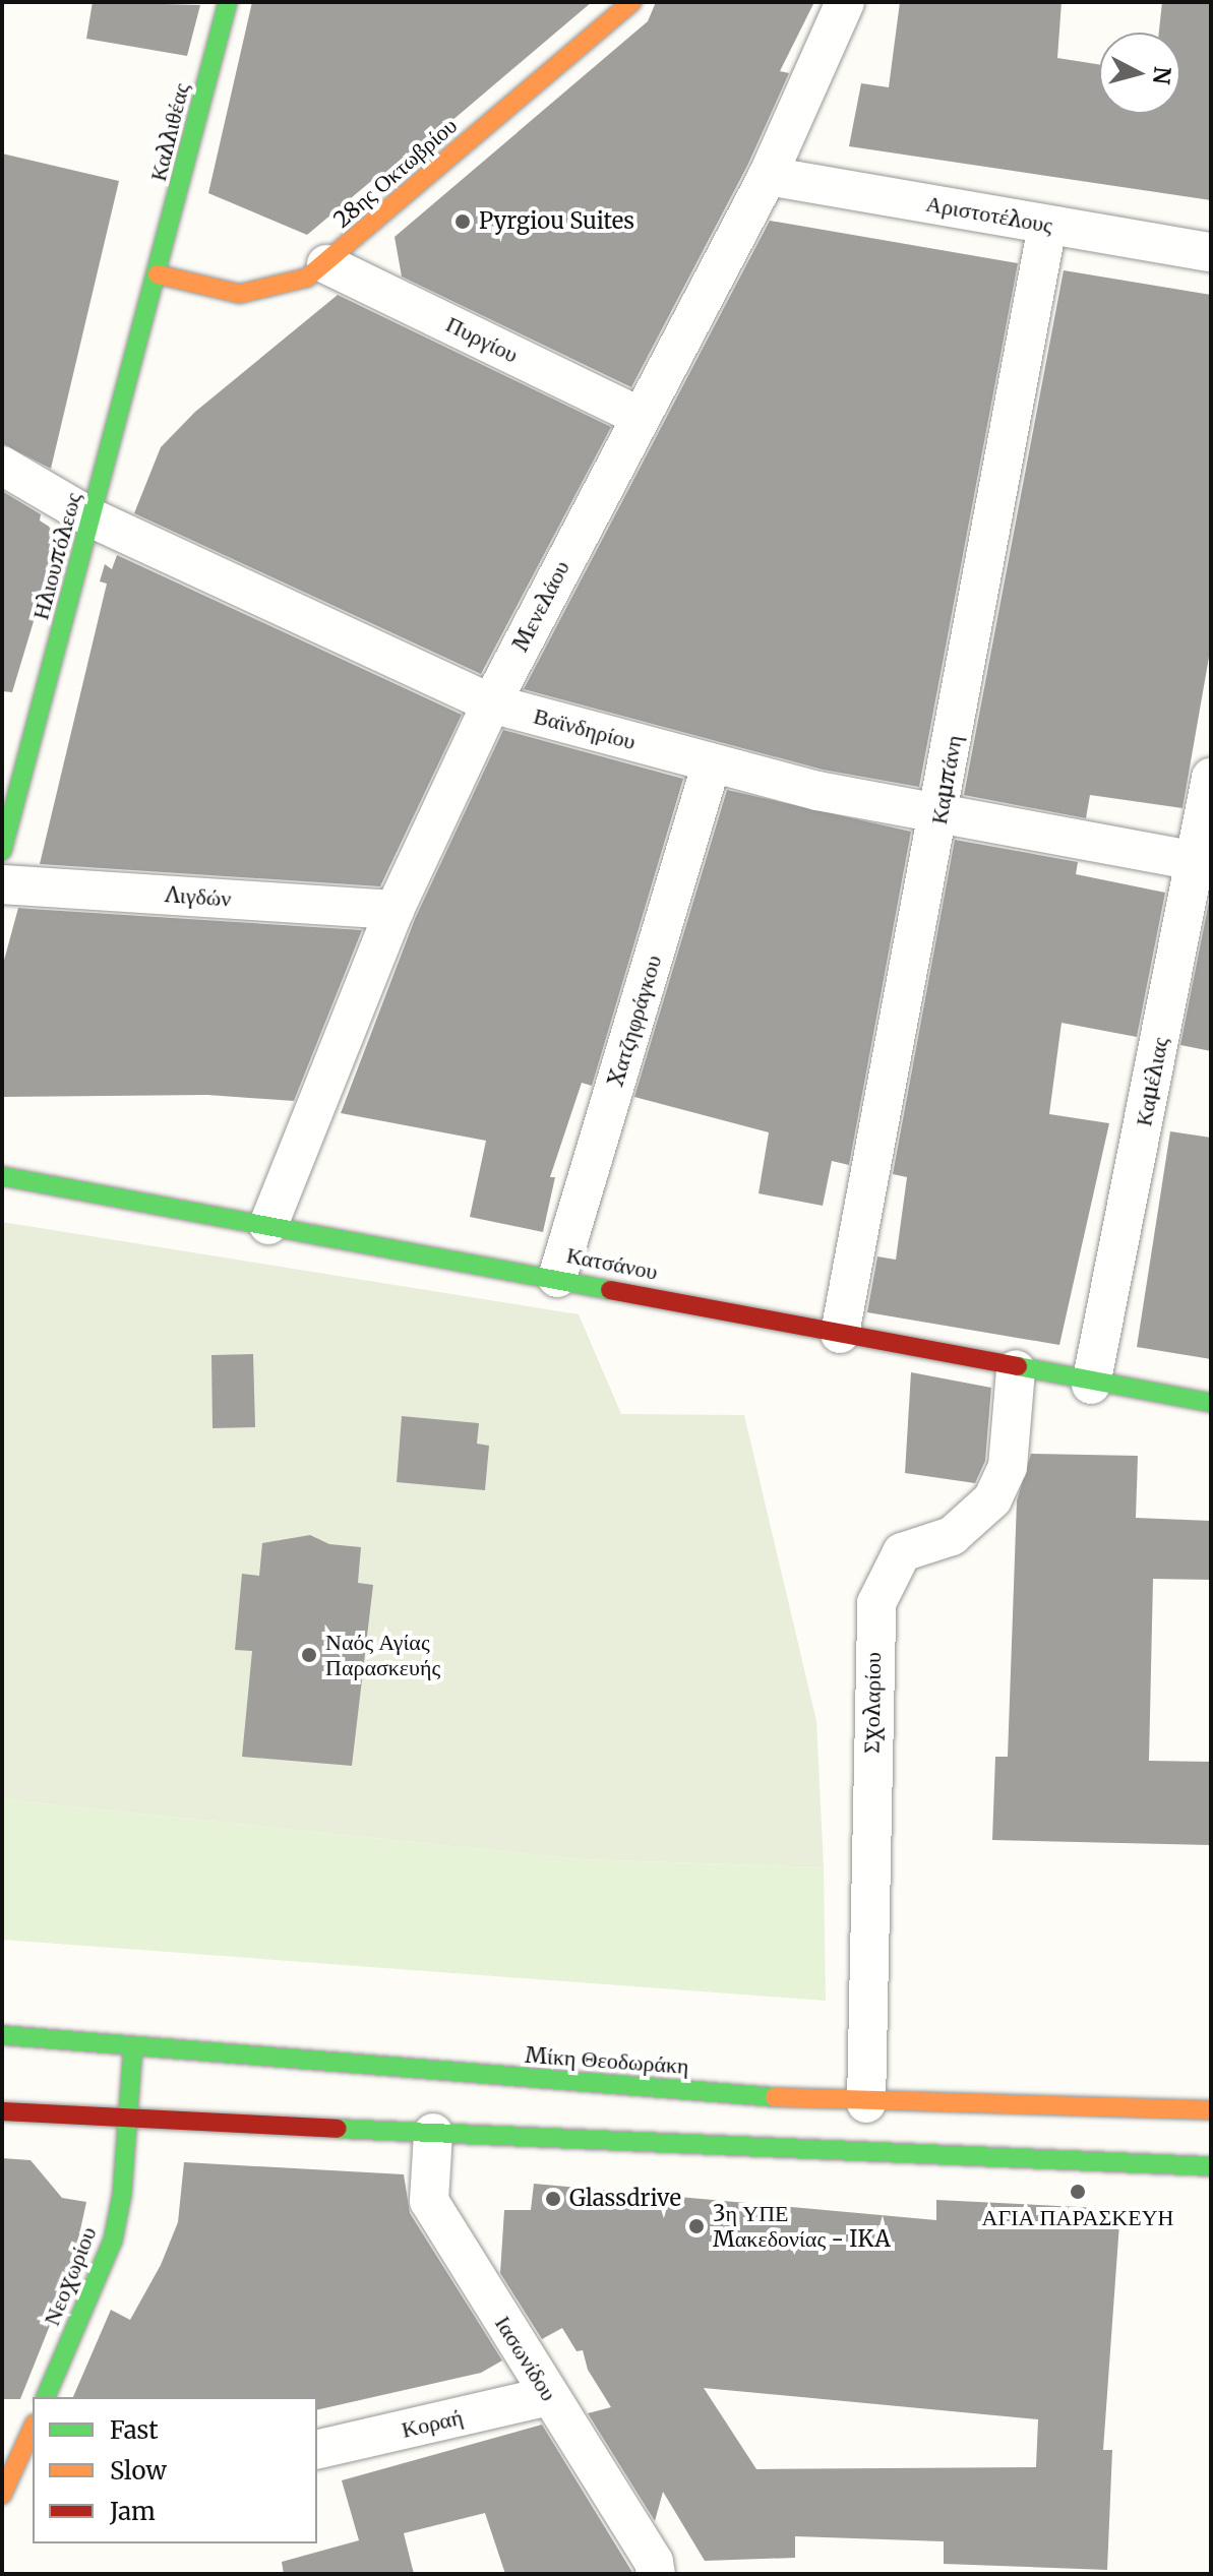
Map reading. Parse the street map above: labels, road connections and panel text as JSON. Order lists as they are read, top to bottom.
{
  "streets": {
    "main road": [
      "Καλλιθέας",
      "28ης Οκτωβρίου",
      "Ηλιουπόλεως",
      "Κατσάνου",
      "Μίκη Θεοδωράκη",
      "Νεοχωρίου"
    ],
    "street": [
      "Αριστοτέλους",
      "Πυργίου",
      "Μενελάου",
      "Βαϊνδηρίου",
      "Καμπάνη",
      "Λιγδών",
      "Χατζηφράγκου",
      "Καμέλιας",
      "Σχολαρίου",
      "Ιασωνίδου",
      "Κοραή"
    ]
  },
  "crossings": [
    ["Καλλιθέας", "28ης Οκτωβρίου"],
    ["Καλλιθέας", "Ηλιουπόλεως"],
    ["28ης Οκτωβρίου", "Πυργίου"],
    ["28ης Οκτωβρίου", "Ηλιουπόλεως"],
    ["Αριστοτέλους", "Μενελάου"],
    ["Αριστοτέλους", "Καμπάνη"],
    ["Πυργίου", "Μενελάου"],
    ["Ηλιουπόλεως", "Βαϊνδηρίου"],
    ["Μενελάου", "Βαϊνδηρίου"],
    ["Μενελάου", "Λιγδών"],
    ["Μενελάου", "Κατσάνου"],
    ["Βαϊνδηρίου", "Καμπάνη"],
    ["Βαϊνδηρίου", "Χατζηφράγκου"],
    ["Βαϊνδηρίου", "Καμέλιας"],
    ["Καμπάνη", "Κατσάνου"],
    ["Χατζηφράγκου", "Κατσάνου"],
    ["Καμέλιας", "Κατσάνου"],
    ["Κατσάνου", "Σχολαρίου"],
    ["Σχολαρίου", "Μίκη Θεοδωράκη"],
    ["Μίκη Θεοδωράκη", "Νεοχωρίου"],
    ["Ιασωνίδου", "Κοραή"]
  ],
  "places": [
    "Pyrgiou Suites",
    "Ναός Αγίας Παρασκευής",
    "ΑΓΙΑ ΠΑΡΑΣΚΕΥΗ",
    "Glassdrive",
    "3η ΥΠΕ Μακεδονίας - IKA"
  ],
  "legend": ["Fast", "Slow", "Jam"],
  "north": "right"
}
